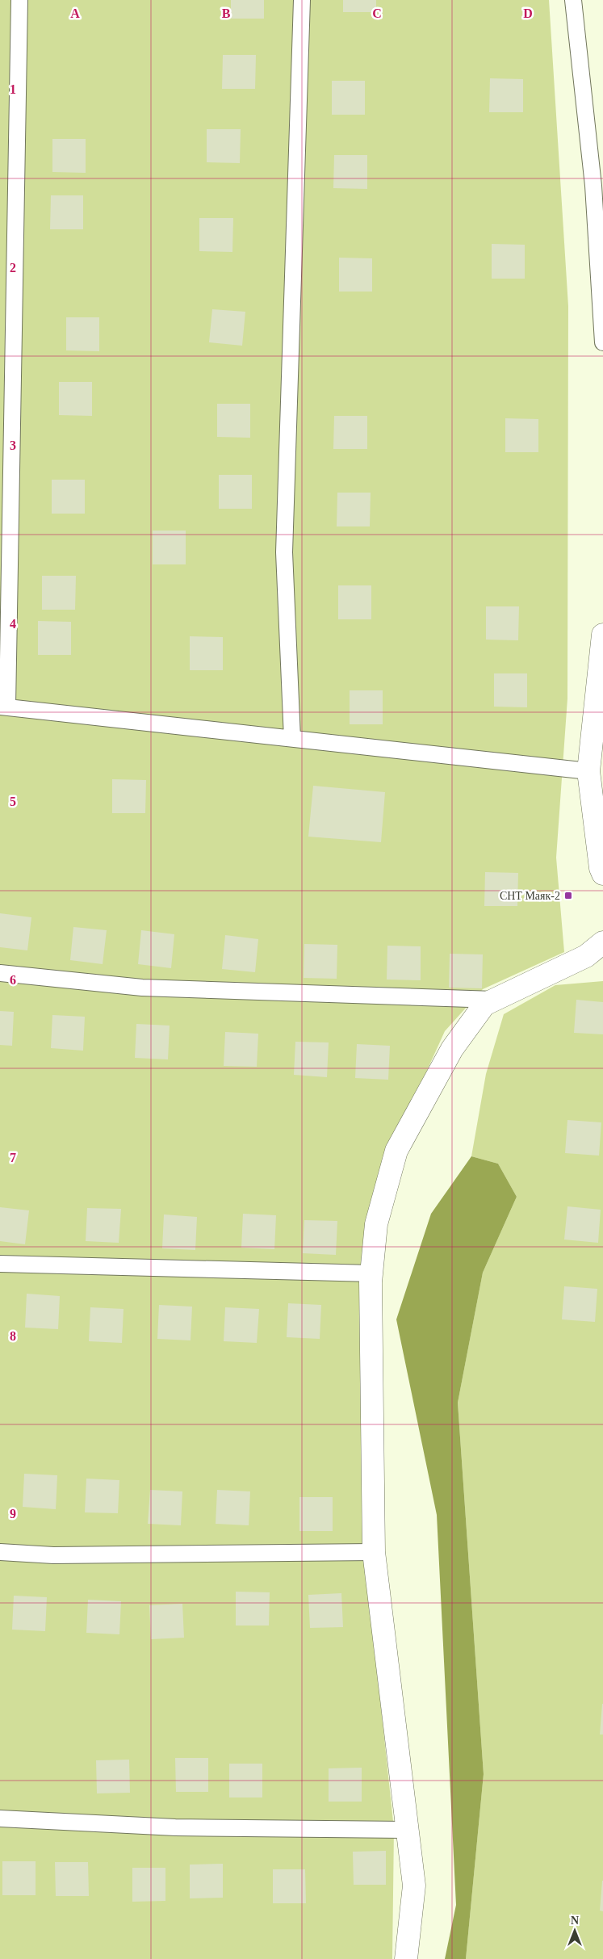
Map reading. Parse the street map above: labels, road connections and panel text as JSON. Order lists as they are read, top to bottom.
{
  "places": {
    "transit": ["СНТ Маяк-2"]
  },
  "north": "top",
  "grid": {
    "columns": [
      "A",
      "B",
      "C",
      "D"
    ],
    "rows": [
      "1",
      "2",
      "3",
      "4",
      "5",
      "6",
      "7",
      "8",
      "9"
    ]
  }
}
